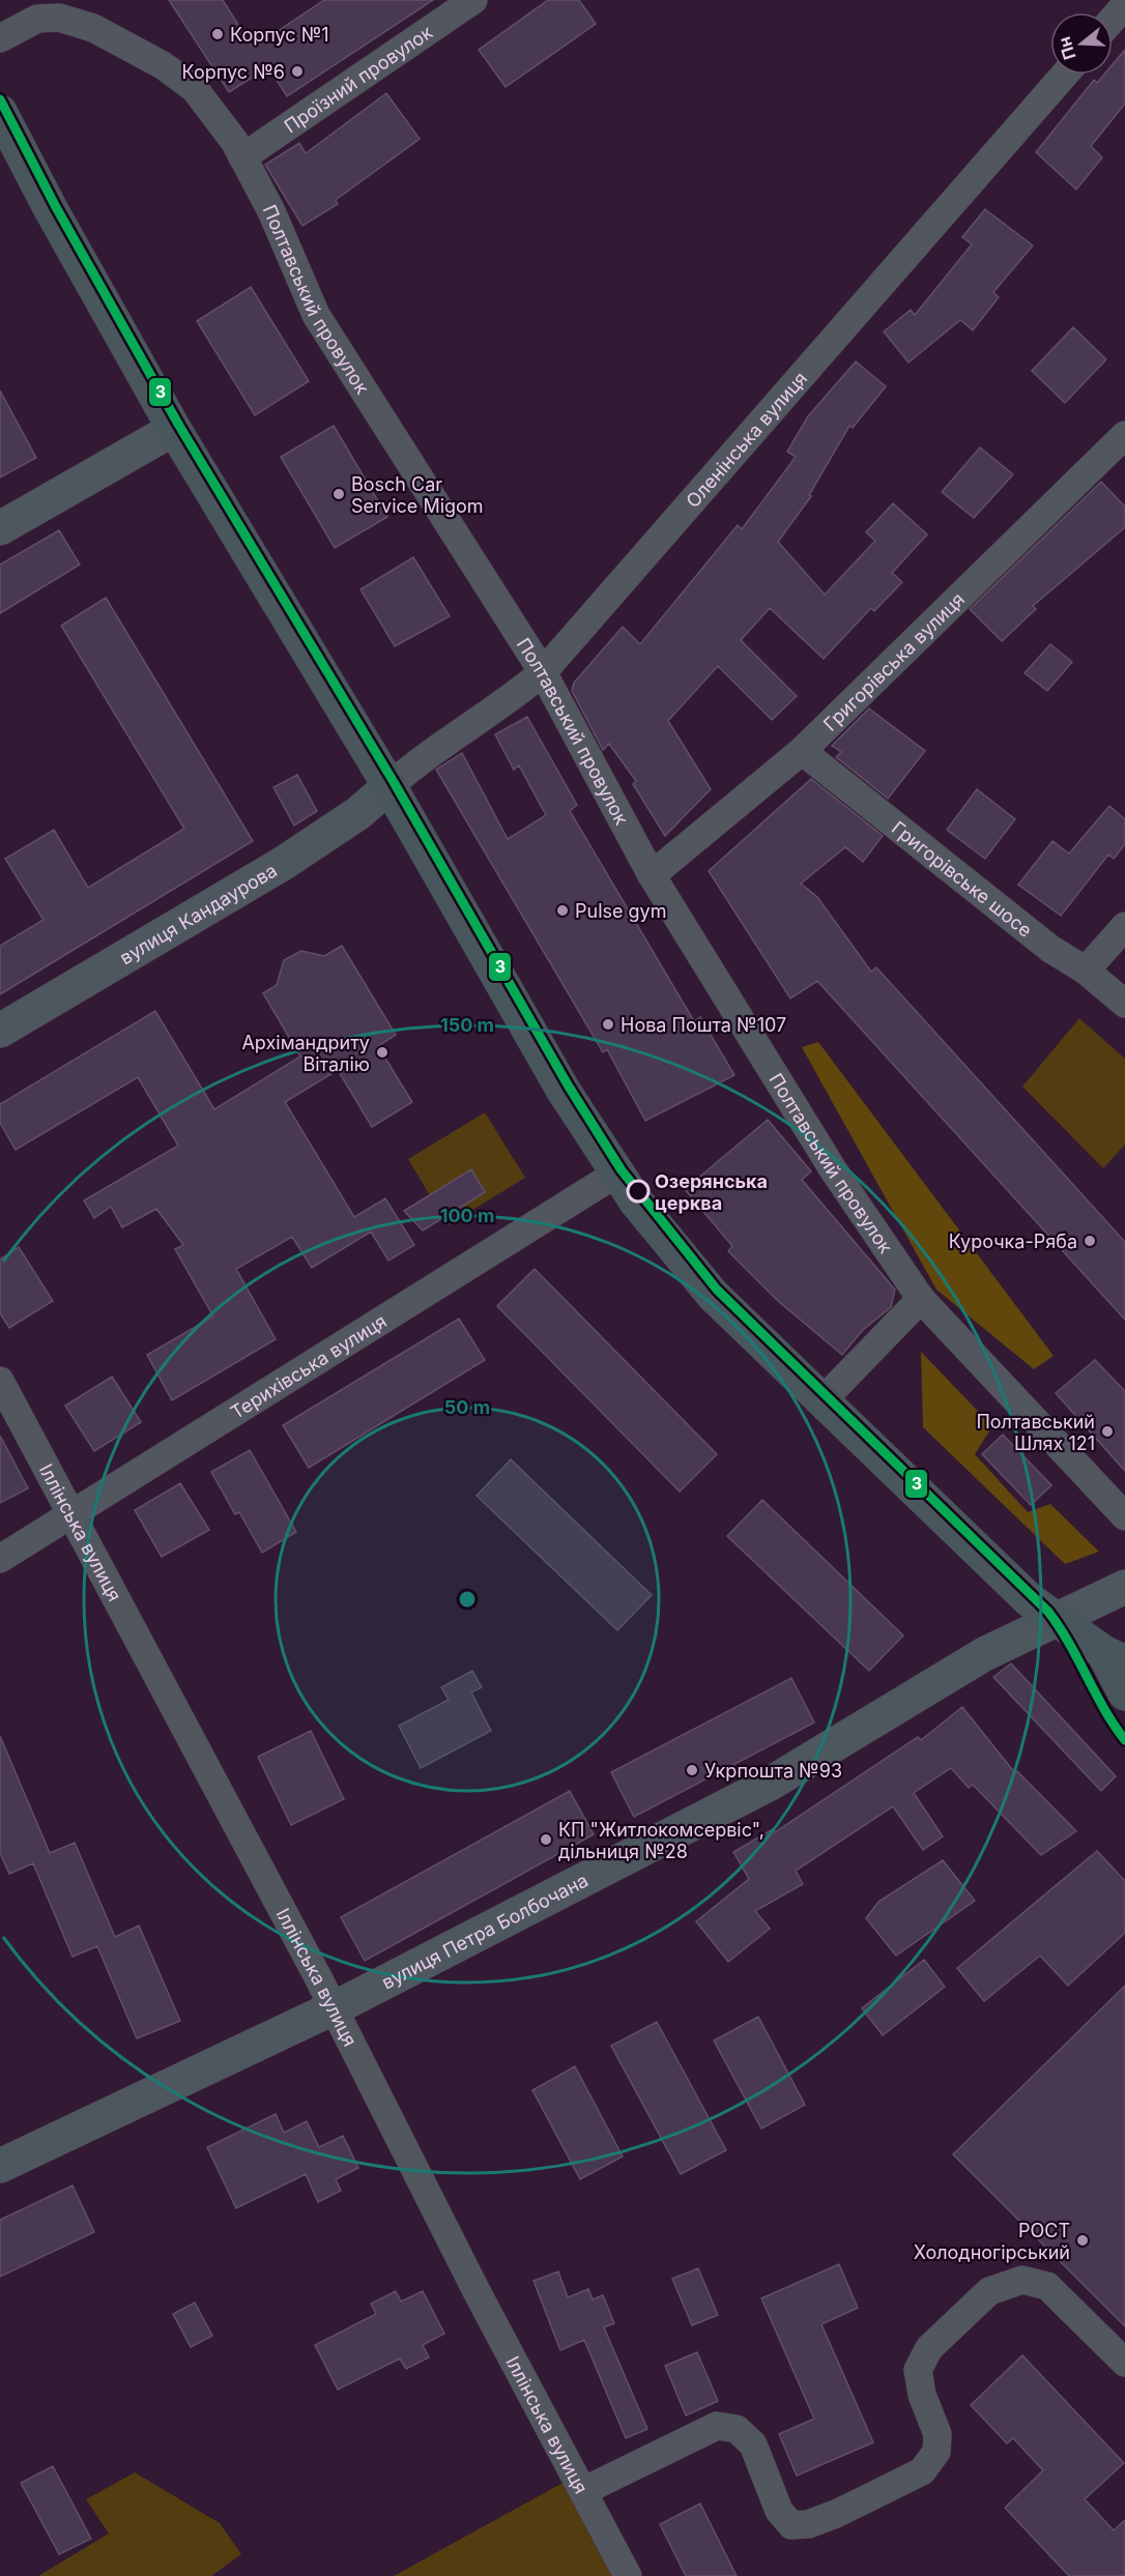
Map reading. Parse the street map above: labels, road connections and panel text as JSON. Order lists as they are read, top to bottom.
{
  "streets": {
    "street": [
      "Проїзний провулок",
      "Полтавський провулок",
      "Оленінська вулиця",
      "Григорівська вулиця",
      "Григорівське шосе",
      "вулиця Кандаурова",
      "Терихівська вулиця",
      "Іллінська вулиця",
      "вулиця Петра Болбочана"
    ]
  },
  "crossings": [
    ["Проїзний провулок", "Полтавський провулок"],
    ["Полтавський провулок", "Оленінська вулиця"],
    ["Полтавський провулок", "Григорівська вулиця"],
    ["Оленінська вулиця", "вулиця Кандаурова"],
    ["Григорівська вулиця", "Григорівське шосе"],
    ["Терихівська вулиця", "Іллінська вулиця"],
    ["Іллінська вулиця", "вулиця Петра Болбочана"]
  ],
  "places": [
    "Корпус №1",
    "Корпус №6",
    "Bosch Car Service Migom",
    "Pulse gym",
    "Нова Пошта №107",
    "Архімандриту Віталію",
    "Озерянська церква",
    "Курочка-Ряба",
    "Полтавський Шлях 121",
    "Укрпошта №93",
    "КП \"Житлокомсервіс\", дільниця №28",
    "РОСТ Холодногірський"
  ],
  "lines": ["transit line 3"],
  "north": "left",
  "rings": ["150 m", "100 m", "50 m"]
}
